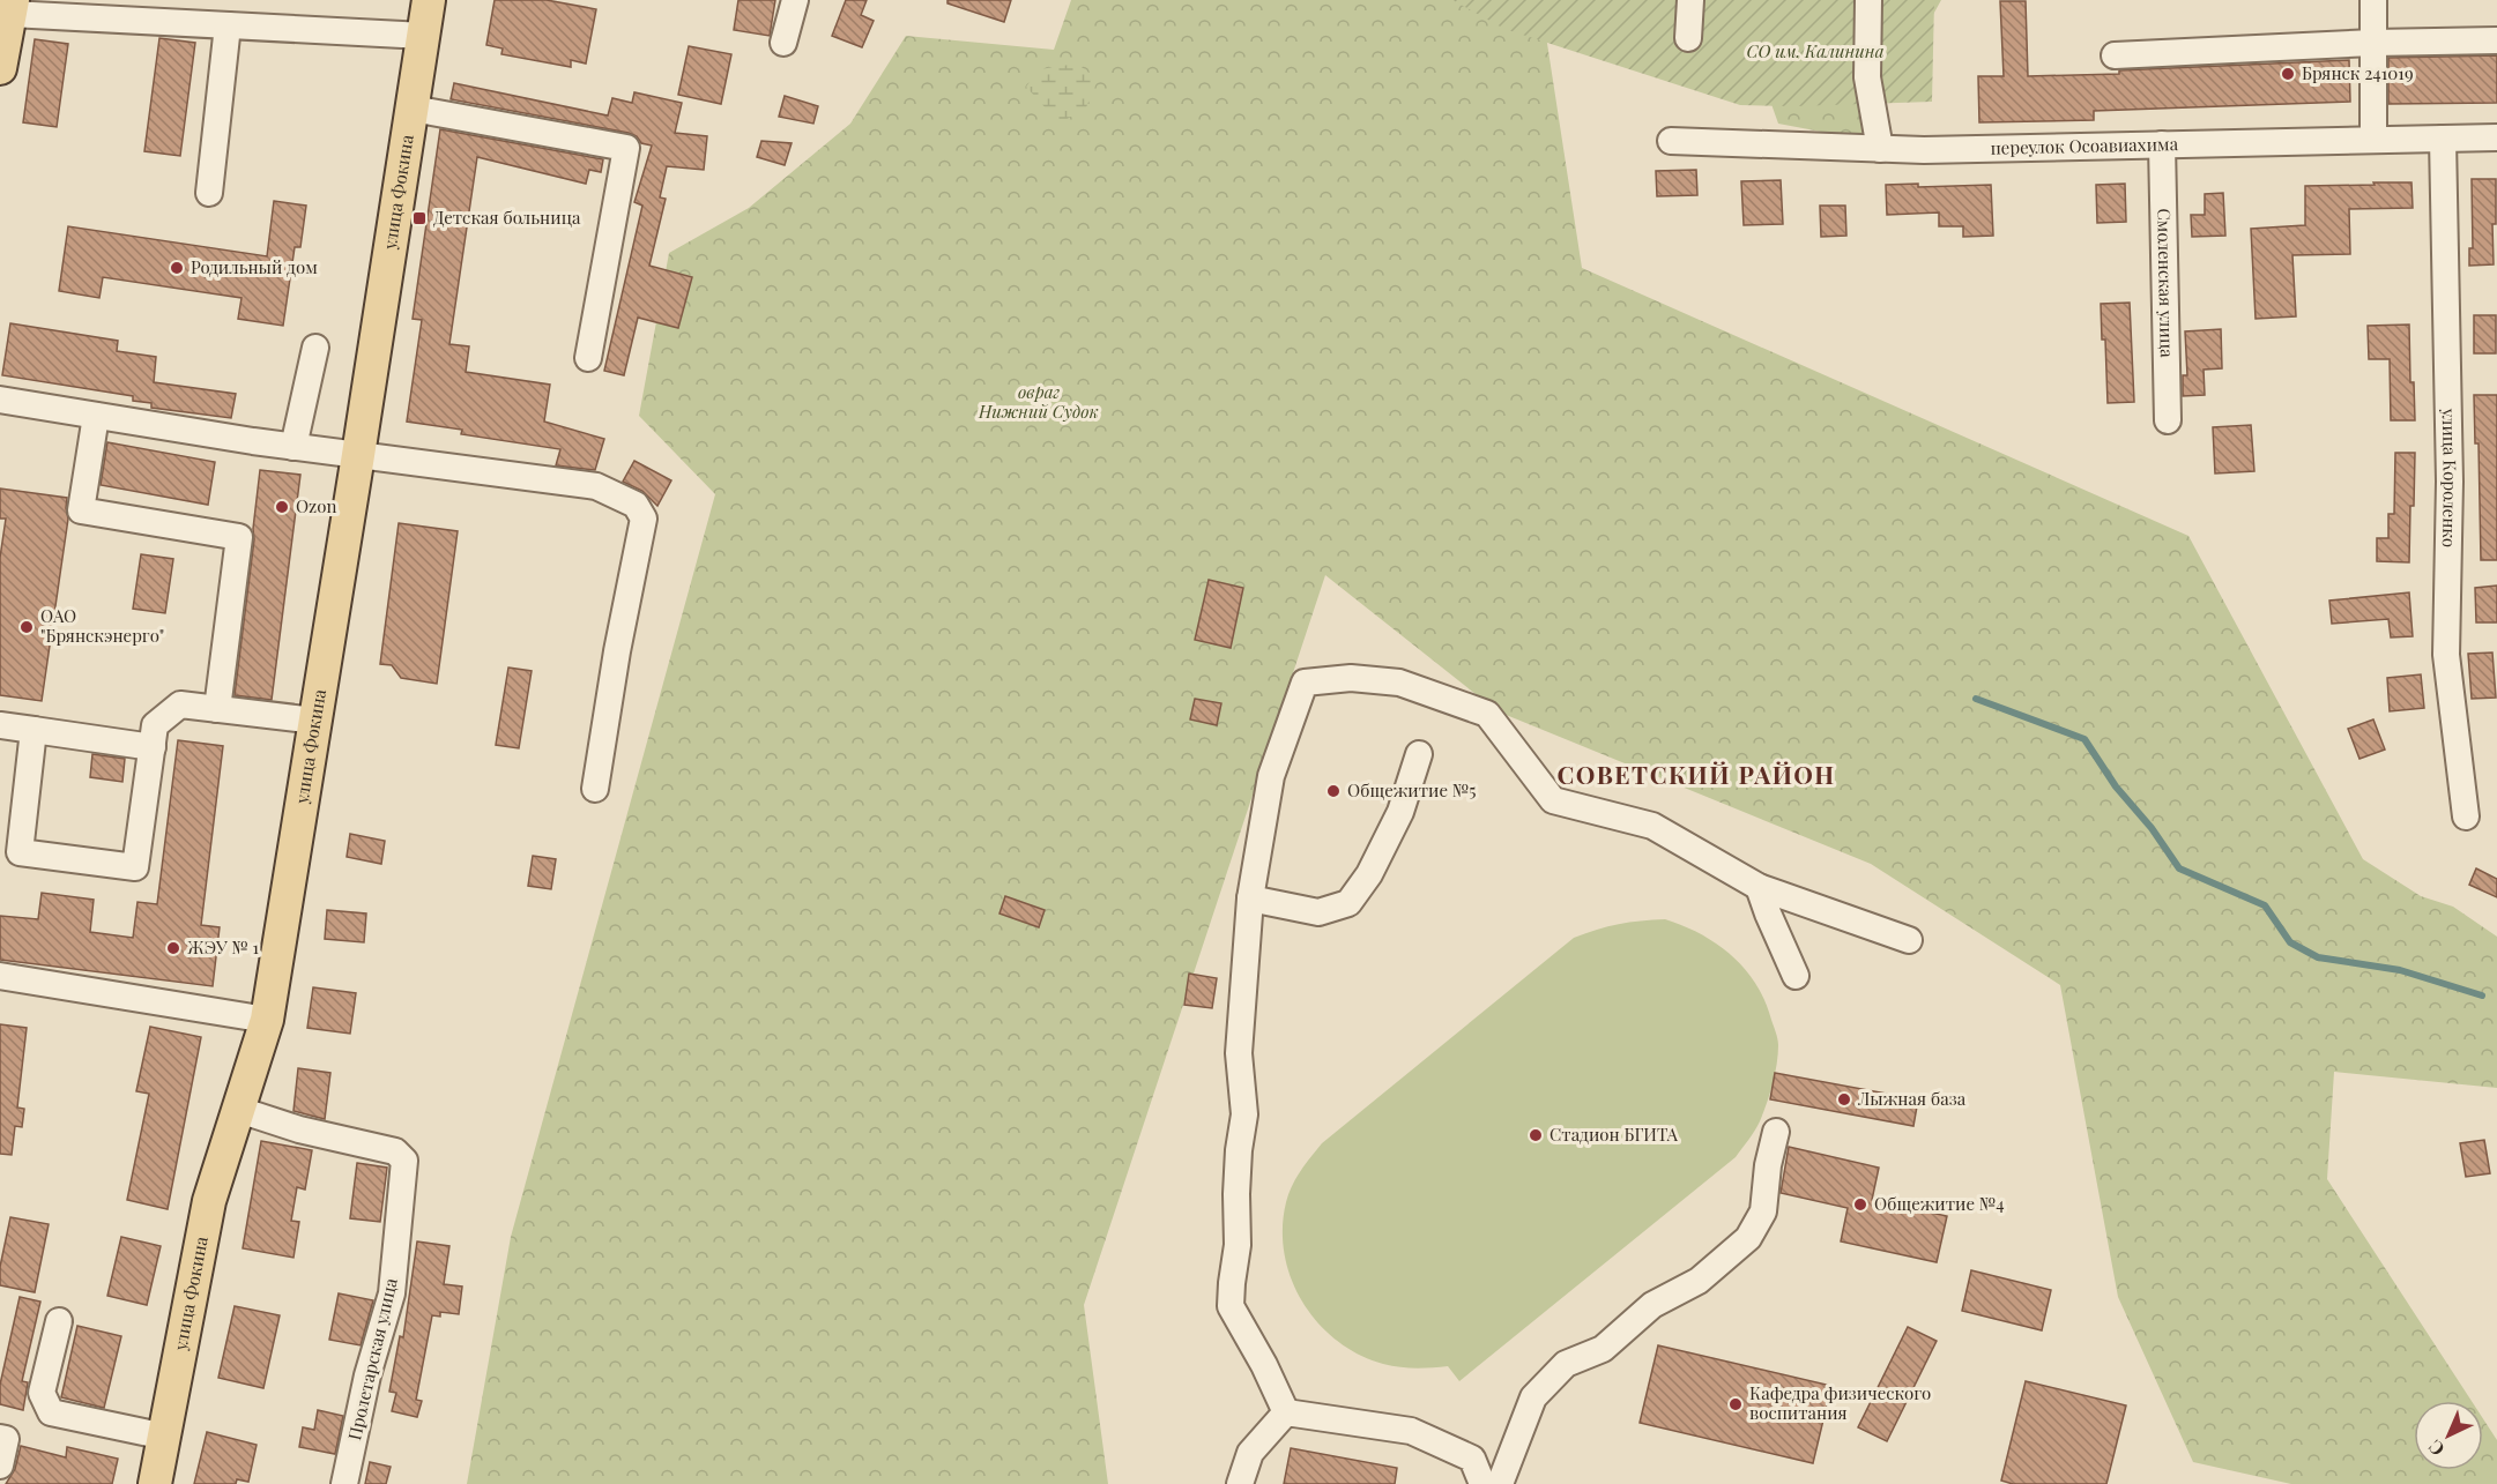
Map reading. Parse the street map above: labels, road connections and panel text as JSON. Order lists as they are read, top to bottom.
{
  "streets": {
    "main road": ["улица Фокина"],
    "street": [
      "переулок Осоавиахима",
      "Смоленская улица",
      "улица Короленко",
      "Пролетарская улица"
    ]
  },
  "crossings": [
    ["переулок Осоавиахима", "Смоленская улица"],
    ["переулок Осоавиахима", "улица Короленко"],
    ["улица Фокина", "Пролетарская улица"]
  ],
  "districts": ["СОВЕТСКИЙ РАЙОН"],
  "parks": ["СО им. Калинина", "овраг Нижний Судок"],
  "places": {
    "other": [
      "Брянск 241019",
      "Родильный дом",
      "Ozon",
      "ОАО \"Брянскэнерго\"",
      "Общежитие №5",
      "ЖЭУ № 1",
      "Лыжная база",
      "Стадион БГИТА",
      "Общежитие №4",
      "Кафедра физического воспитания"
    ],
    "transit": ["Детская больница"]
  },
  "north": "bottom left"
}
